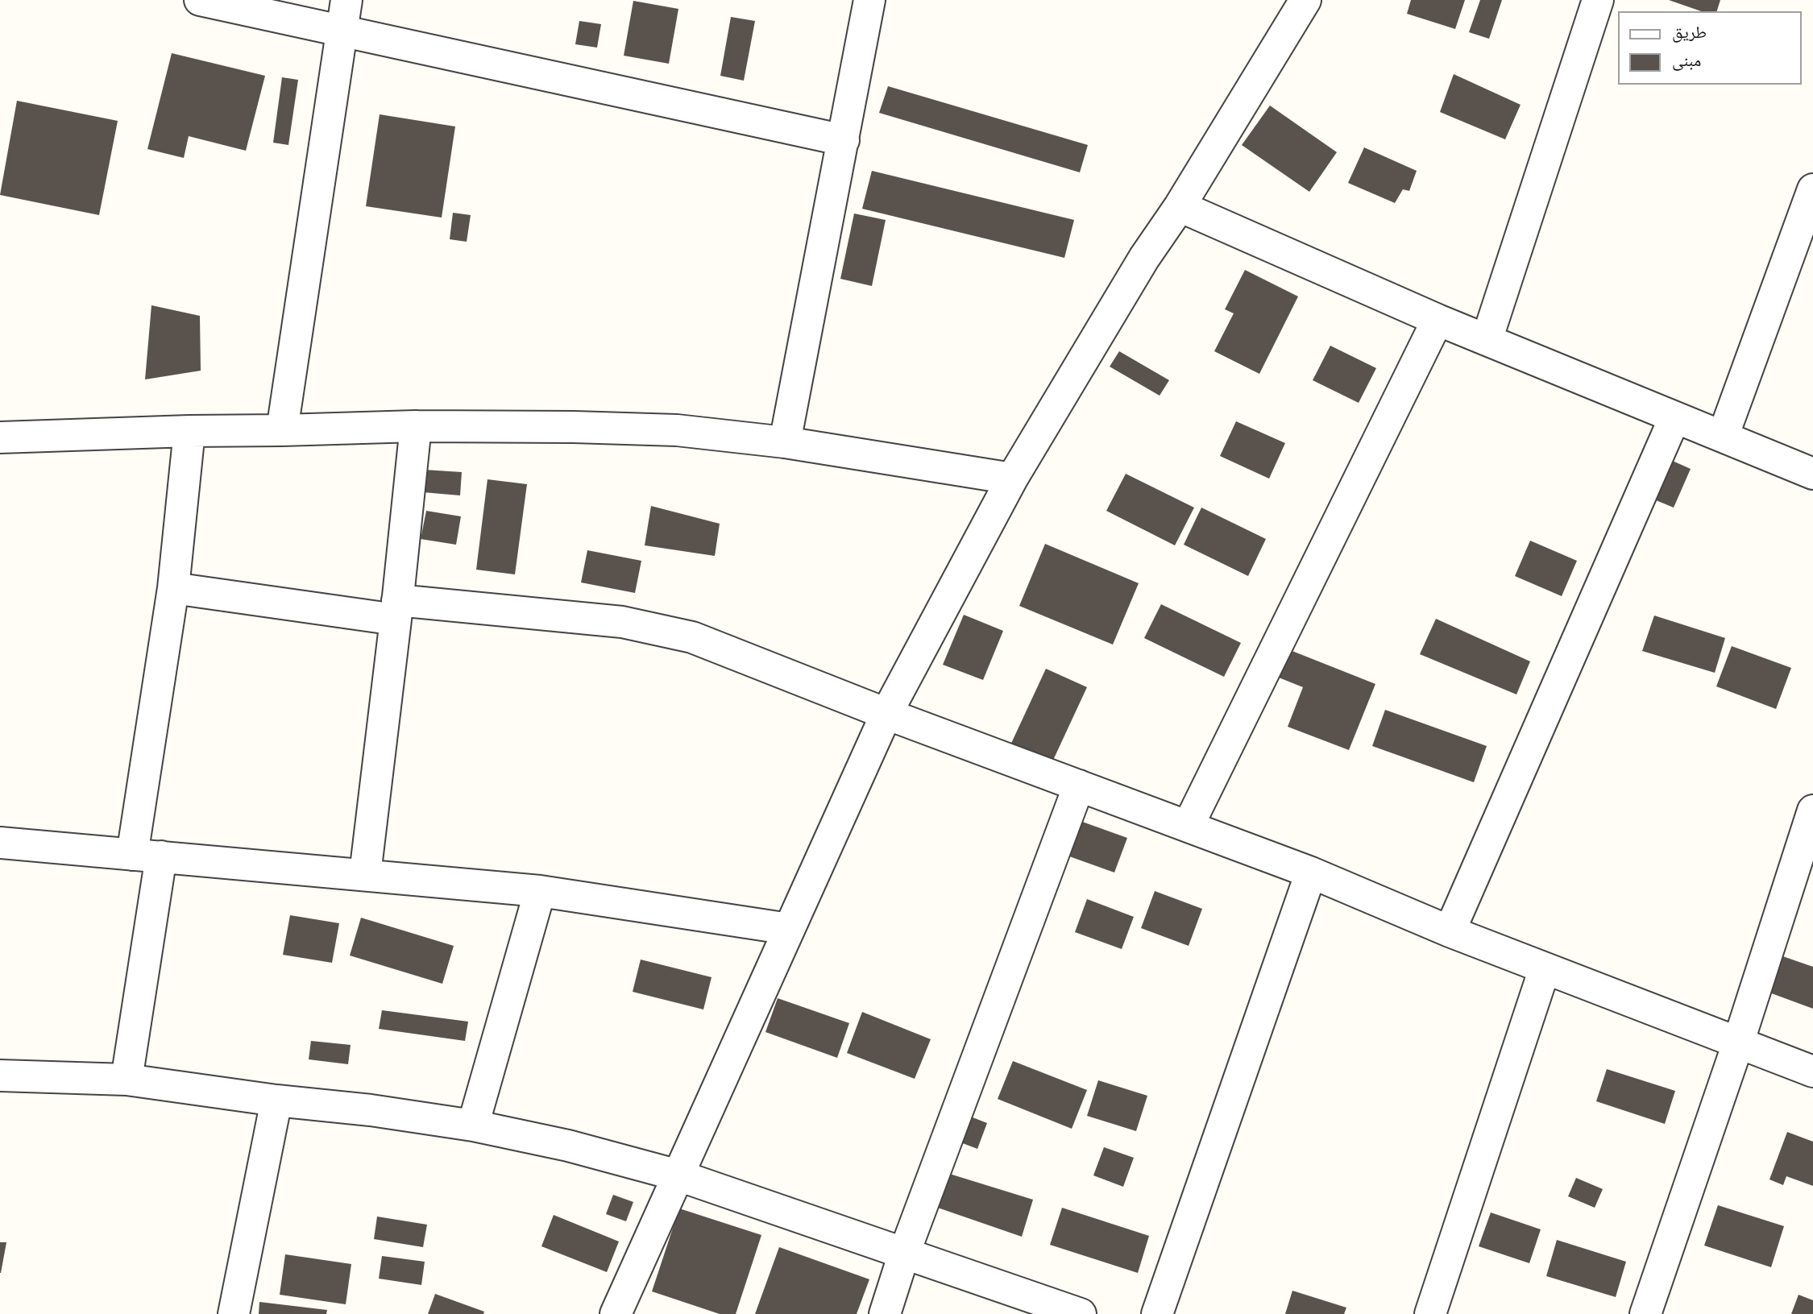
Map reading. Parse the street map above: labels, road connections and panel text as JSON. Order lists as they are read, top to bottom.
{
  "legend": ["طريق", "مبنى"]
}
